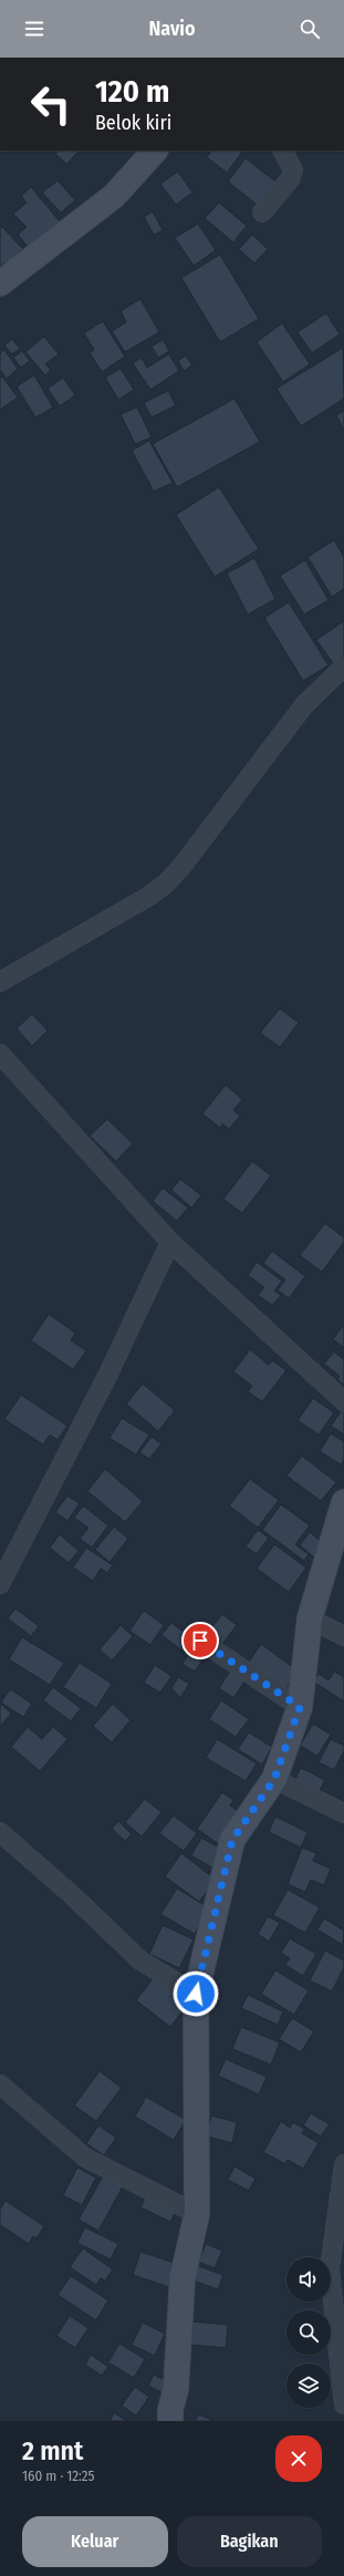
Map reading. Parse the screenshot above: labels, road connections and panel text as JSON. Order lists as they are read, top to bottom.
{
  "page": {
    "header": "Navio",
    "turn": ["120 m", "Belok kiri"],
    "heading": ["2 mnt", "160 m · 12:25"],
    "buttons": ["Keluar", "Bagikan"]
  }
}
